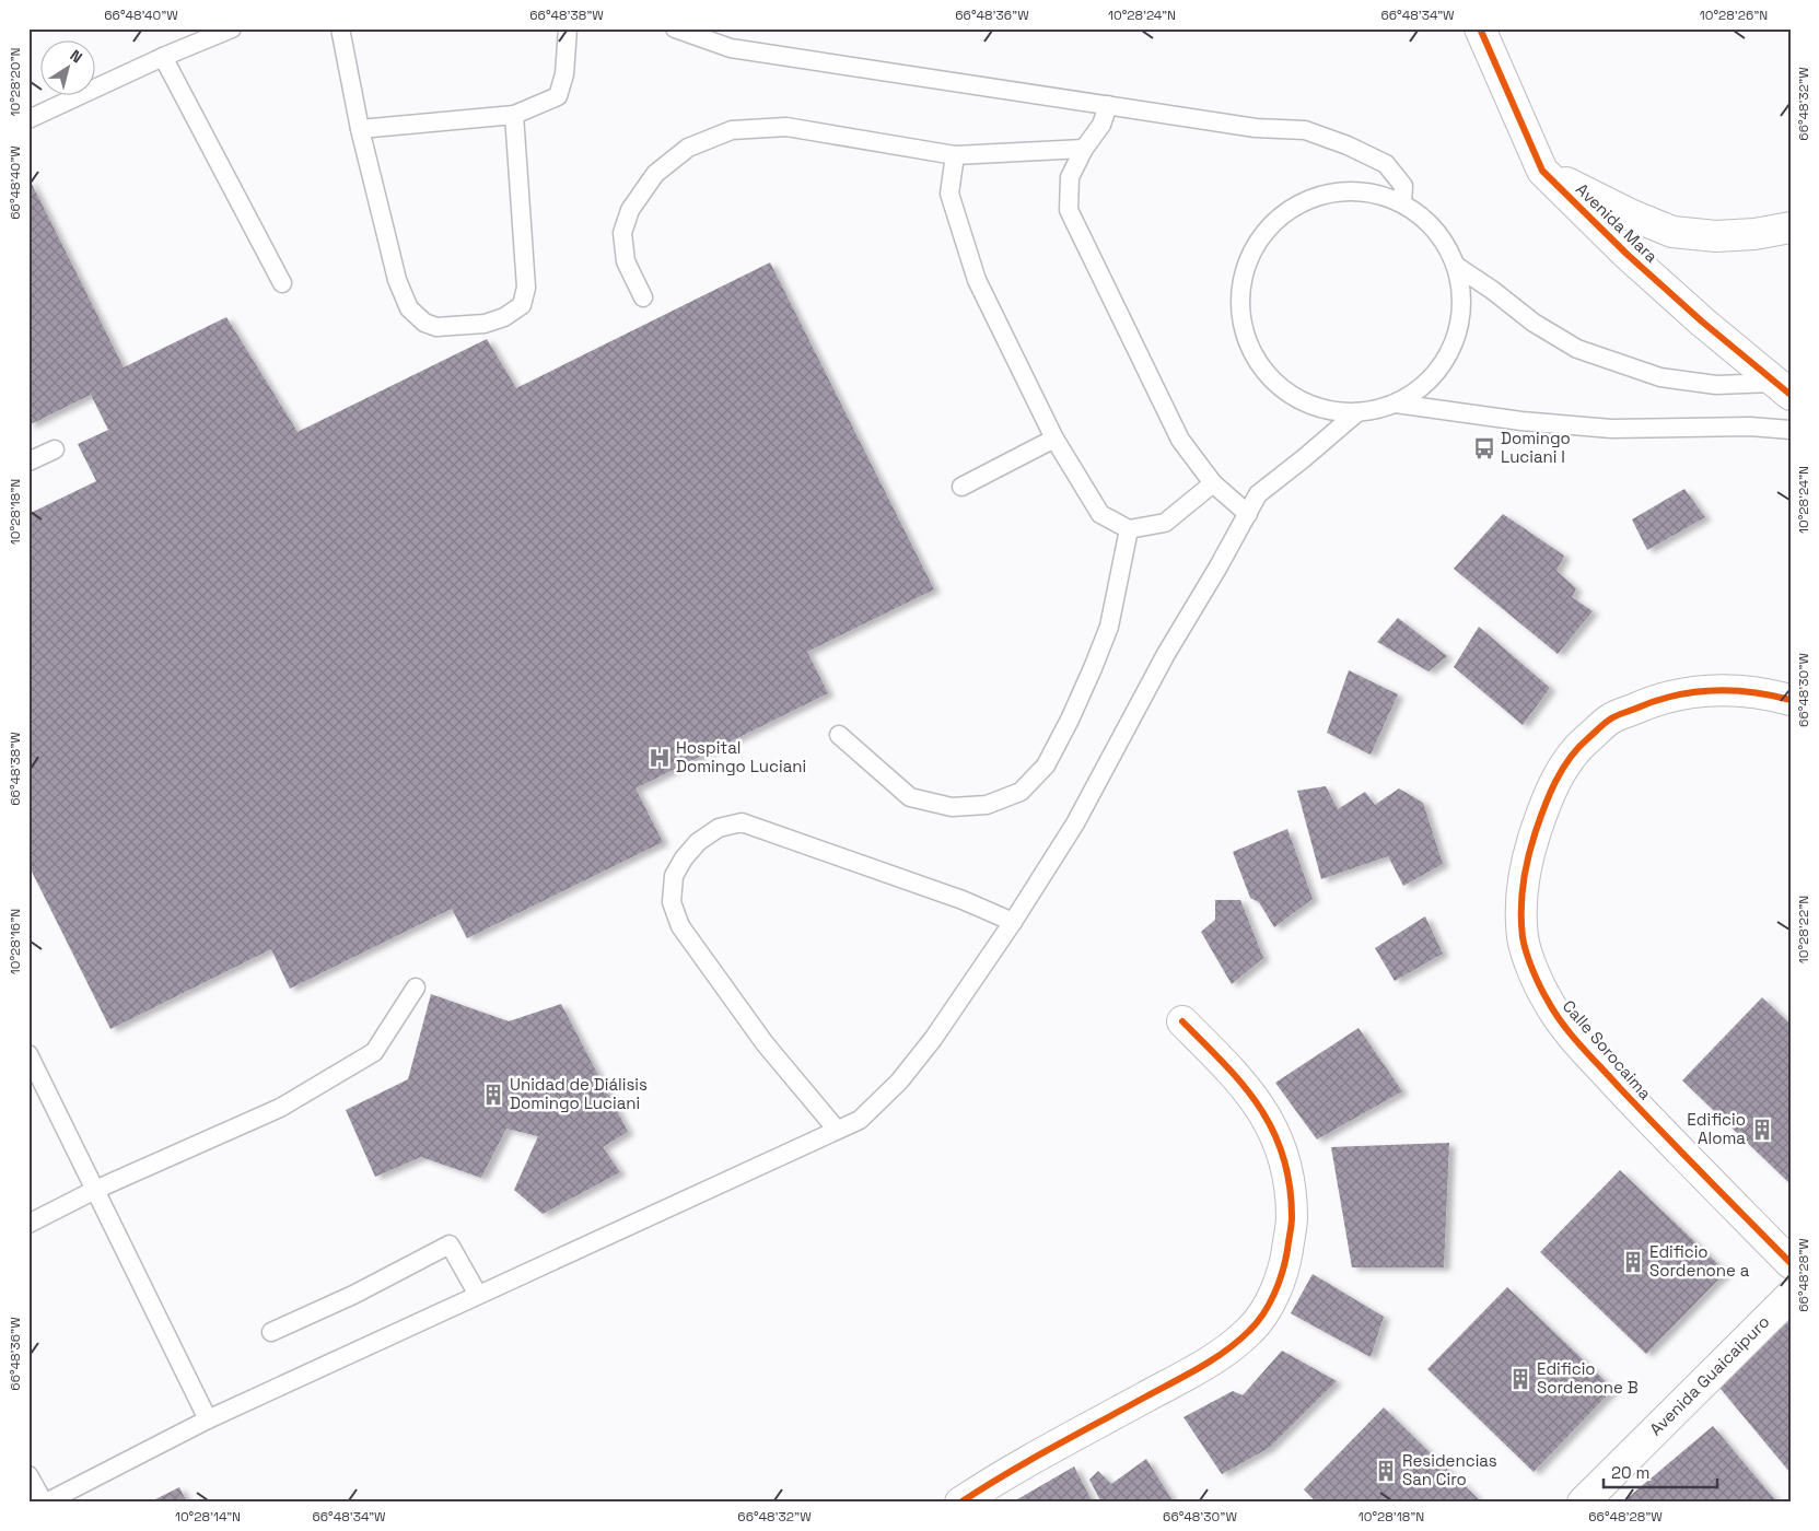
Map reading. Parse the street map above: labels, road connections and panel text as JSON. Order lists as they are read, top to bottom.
{
  "streets": {
    "street": ["Avenida Mara", "Calle Sorocaima", "Avenida Guaicaipuro"]
  },
  "places": {
    "bus stop": ["Domingo Luciani I"],
    "hospital": ["Hospital Domingo Luciani"],
    "building": [
      "Unidad de Diálisis Domingo Luciani",
      "Edificio Aloma",
      "Edificio Sordenone a",
      "Edificio Sordenone B",
      "Residencias San Ciro"
    ]
  },
  "scale_bar": "20 m",
  "north": "top right",
  "coordinates": [
    "66°48'40\"W",
    "66°48'38\"W",
    "66°48'36\"W",
    "10°28'24\"N",
    "66°48'34\"W",
    "10°28'26\"N",
    "10°28'20\"N",
    "66°48'32\"W",
    "10°28'18\"N",
    "66°48'30\"W",
    "10°28'22\"N",
    "10°28'16\"N",
    "66°48'28\"W",
    "10°28'14\"N"
  ]
}
